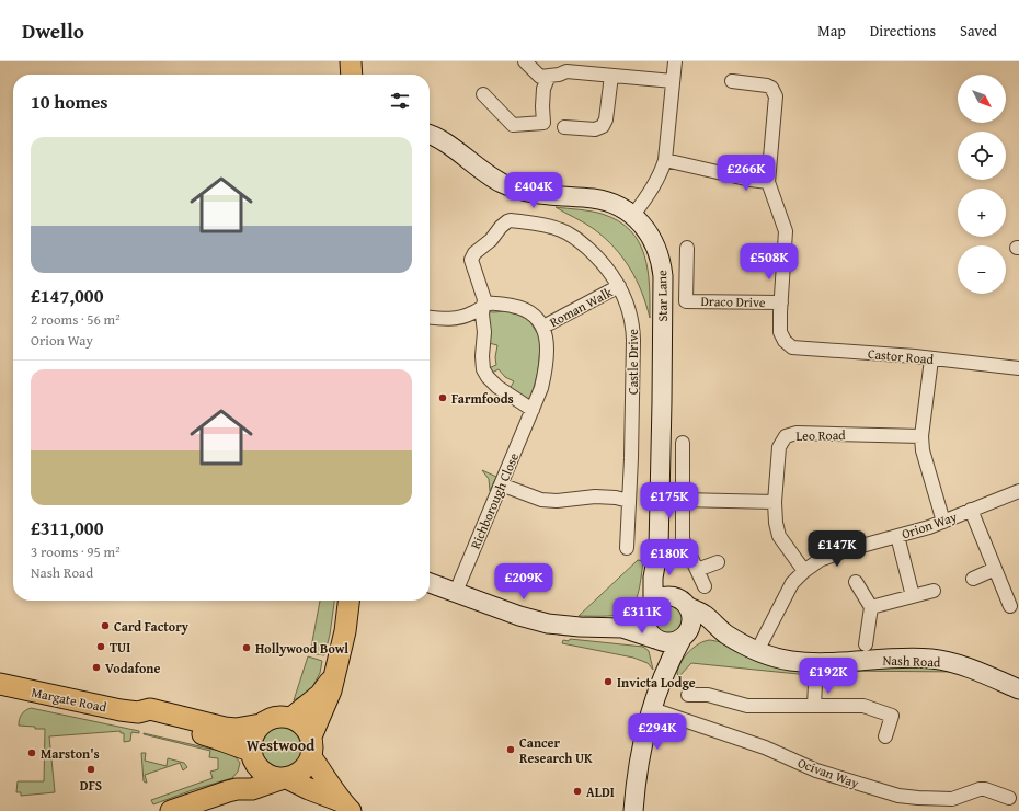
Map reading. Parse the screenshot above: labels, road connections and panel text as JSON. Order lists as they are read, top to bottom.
{
  "streets": {
    "main road": ["Margate Road"],
    "street": [
      "Star Lane",
      "Draco Drive",
      "Roman Walk",
      "Castor Road",
      "Castle Drive",
      "Leo Road",
      "Richborough Close",
      "Orion Way",
      "Nash Road",
      "Ocivan Way"
    ]
  },
  "crossings": [
    ["Star Lane", "Nash Road"],
    ["Draco Drive", "Castor Road"],
    ["Roman Walk", "Castle Drive"],
    ["Roman Walk", "Richborough Close"],
    ["Leo Road", "Orion Way"],
    ["Orion Way", "Nash Road"]
  ],
  "districts": ["Westwood"],
  "places": [
    "Farmfoods",
    "Card Factory",
    "TUI",
    "Hollywood Bowl",
    "Vodafone",
    "Invicta Lodge",
    "Cancer Research UK",
    "Marston's",
    "DFS",
    "ALDI"
  ],
  "north": "bottom right",
  "page": {
    "header": "Dwello",
    "nav": ["Map", "Directions", "Saved"],
    "map_buttons": ["+", "−"],
    "heading": "10 homes",
    "list": [
      {
        "name": "£147,000",
        "note": "2 rooms · 56 m² · Orion Way"
      },
      {
        "name": "£311,000",
        "note": "3 rooms · 95 m² · Nash Road"
      }
    ],
    "price": [
      "£266K",
      "£404K",
      "£508K",
      "£175K",
      "£147K",
      "£180K",
      "£209K",
      "£311K",
      "£192K",
      "£294K"
    ]
  }
}
